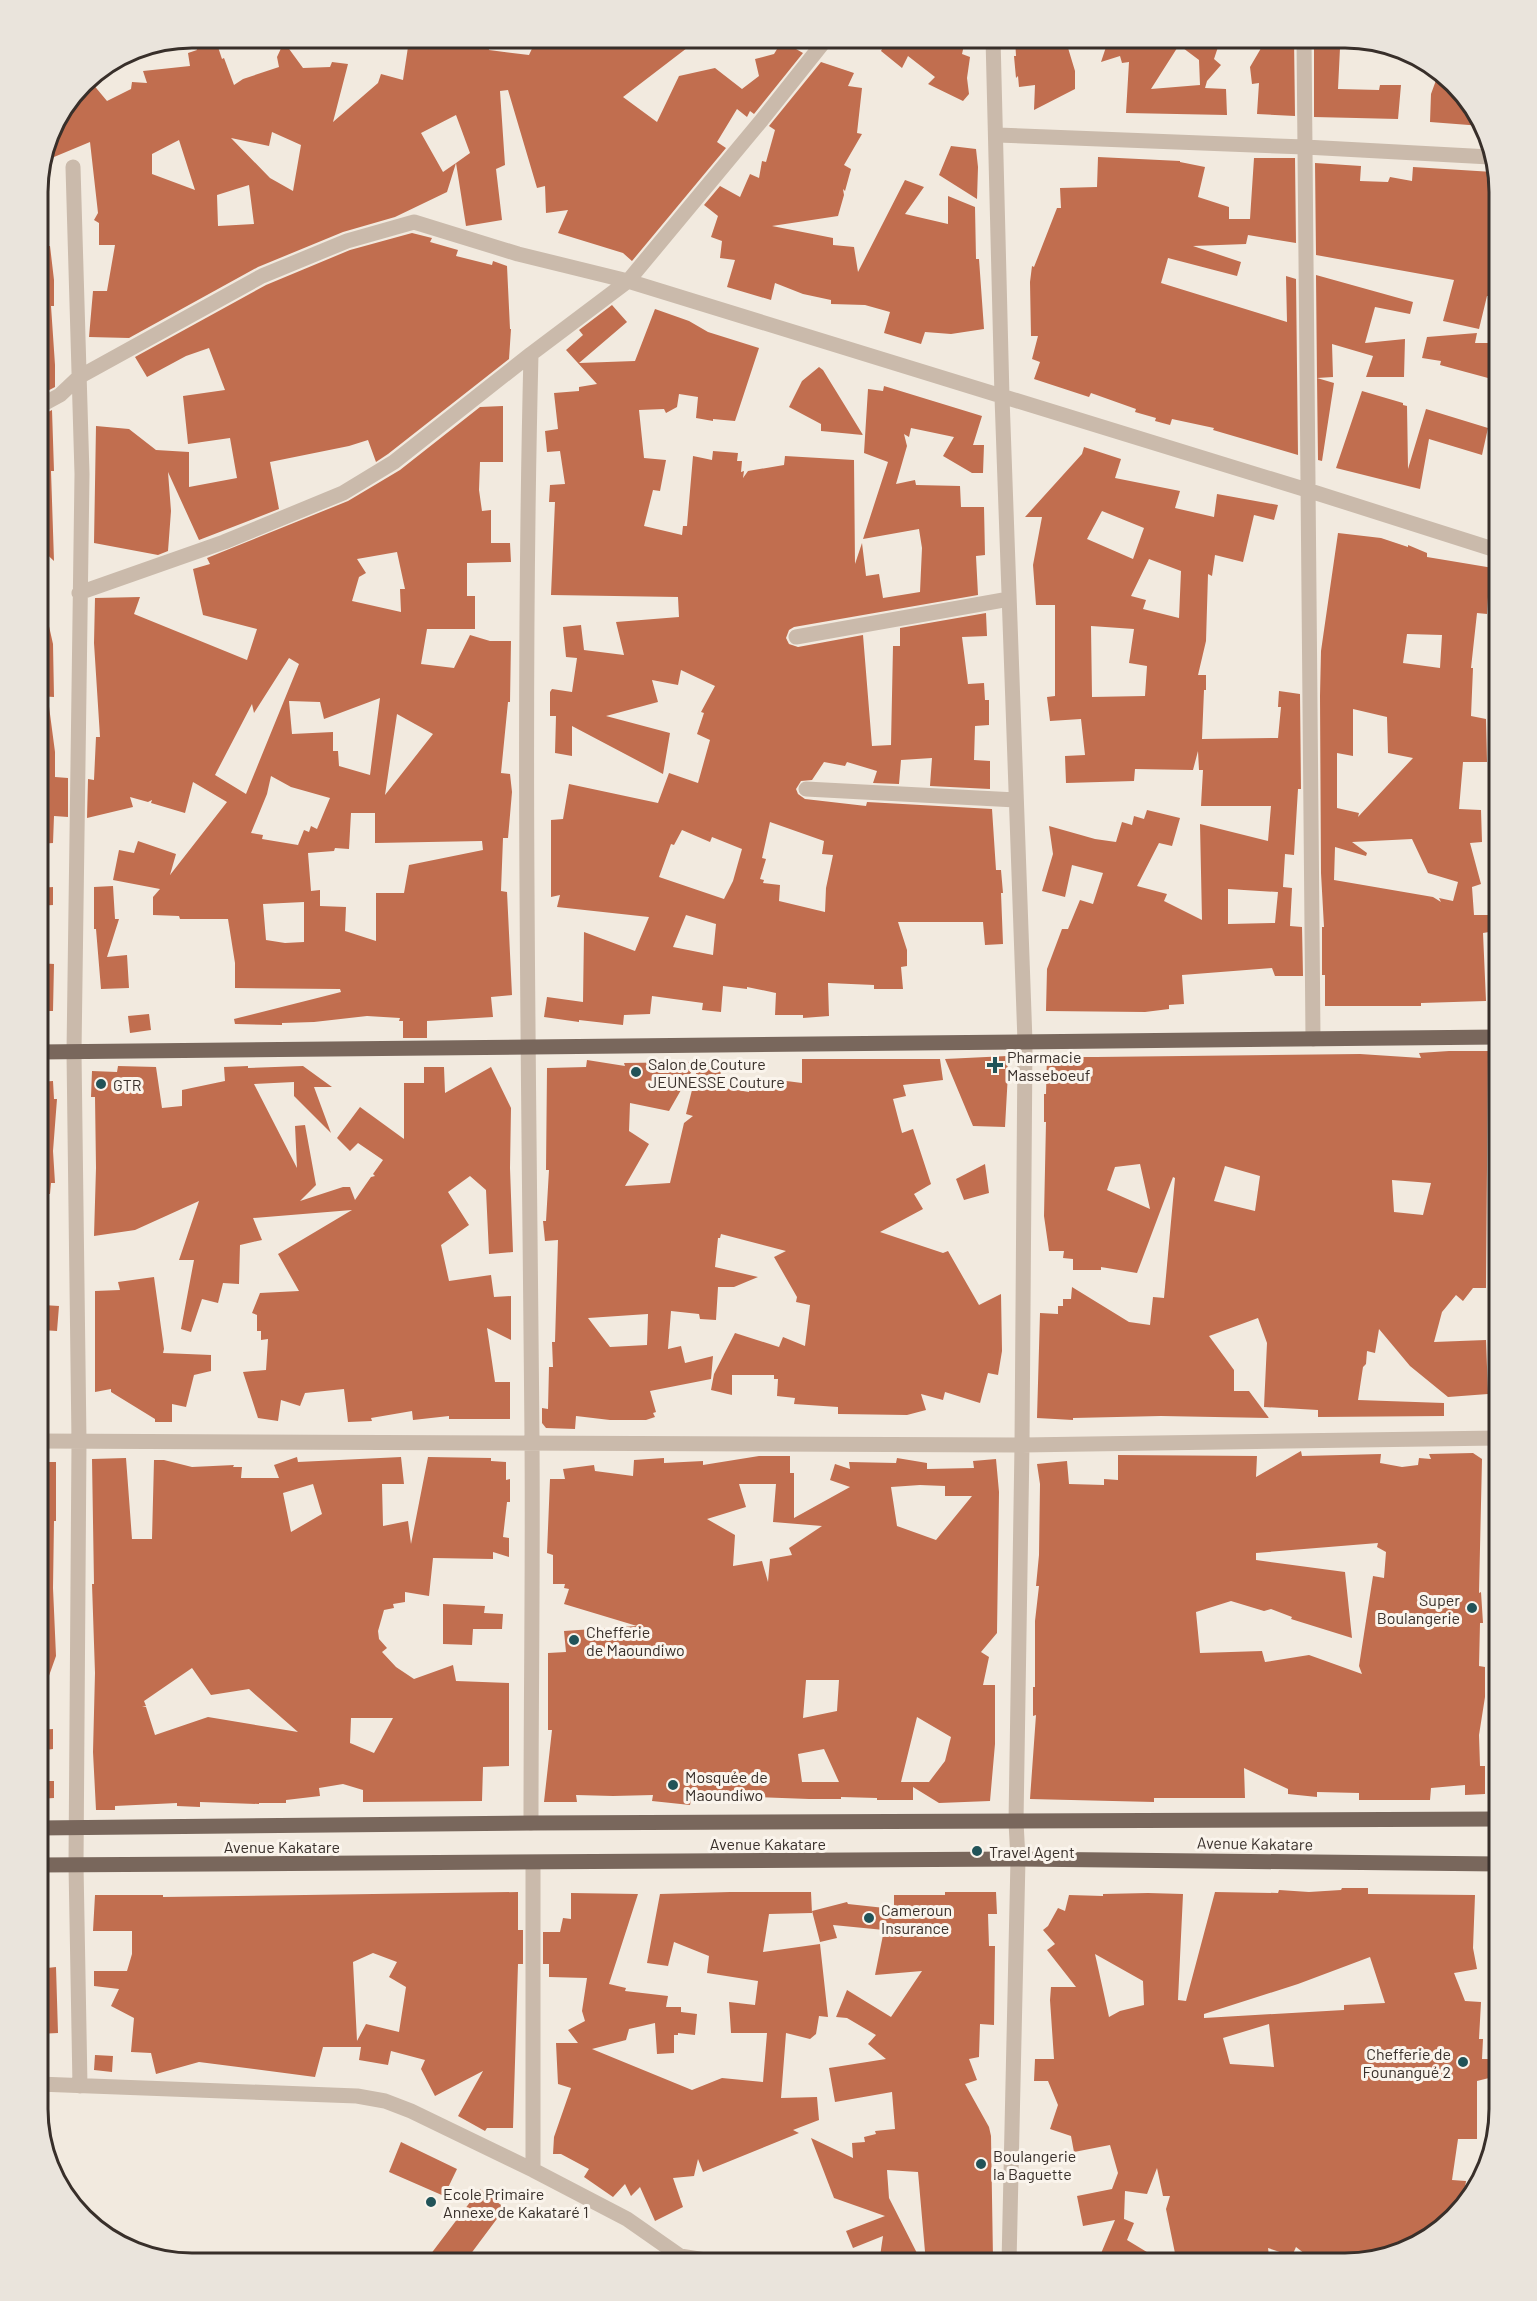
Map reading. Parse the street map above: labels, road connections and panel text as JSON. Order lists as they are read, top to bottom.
{
  "streets": {
    "main road": ["Avenue Kakatare"]
  },
  "places": {
    "health": ["Pharmacie Masseboeuf"],
    "other": [
      "Salon de Couture JEUNESSE Couture",
      "GTR",
      "Super Boulangerie",
      "Chefferie de Maoundiwo",
      "Mosquée de Maoundiwo",
      "Travel Agent",
      "Cameroun Insurance",
      "Chefferie de Founangué 2",
      "Boulangerie la Baguette",
      "Ecole Primaire Annexe de Kakataré 1"
    ]
  }
}
